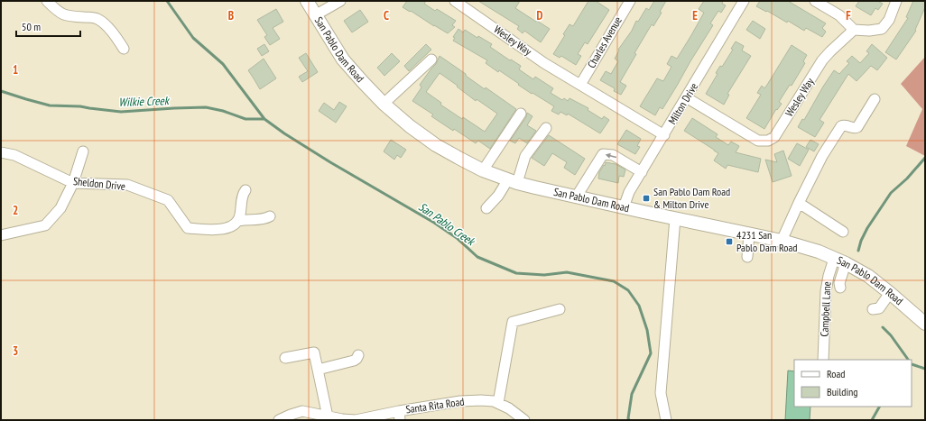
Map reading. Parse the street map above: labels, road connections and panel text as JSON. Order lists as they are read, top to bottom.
{
  "streets": {
    "main road": ["San Pablo Dam Road"],
    "street": [
      "Wesley Way",
      "Charles Avenue",
      "Milton Drive",
      "Sheldon Drive",
      "Campbell Lane",
      "Santa Rita Road"
    ]
  },
  "crossings": [
    ["Wesley Way", "Charles Avenue"],
    ["Wesley Way", "Milton Drive"],
    ["San Pablo Dam Road", "Milton Drive"],
    ["San Pablo Dam Road", "Campbell Lane"]
  ],
  "water": ["Wilkie Creek", "San Pablo Creek"],
  "places": {
    "transit": ["San Pablo Dam Road & Milton Drive", "4231 San Pablo Dam Road"]
  },
  "legend": ["Road", "Building"],
  "scale_bar": "50 m",
  "grid": {
    "columns": [
      "B",
      "C",
      "D",
      "E",
      "F"
    ],
    "rows": ["1", "2", "3"]
  }
}
